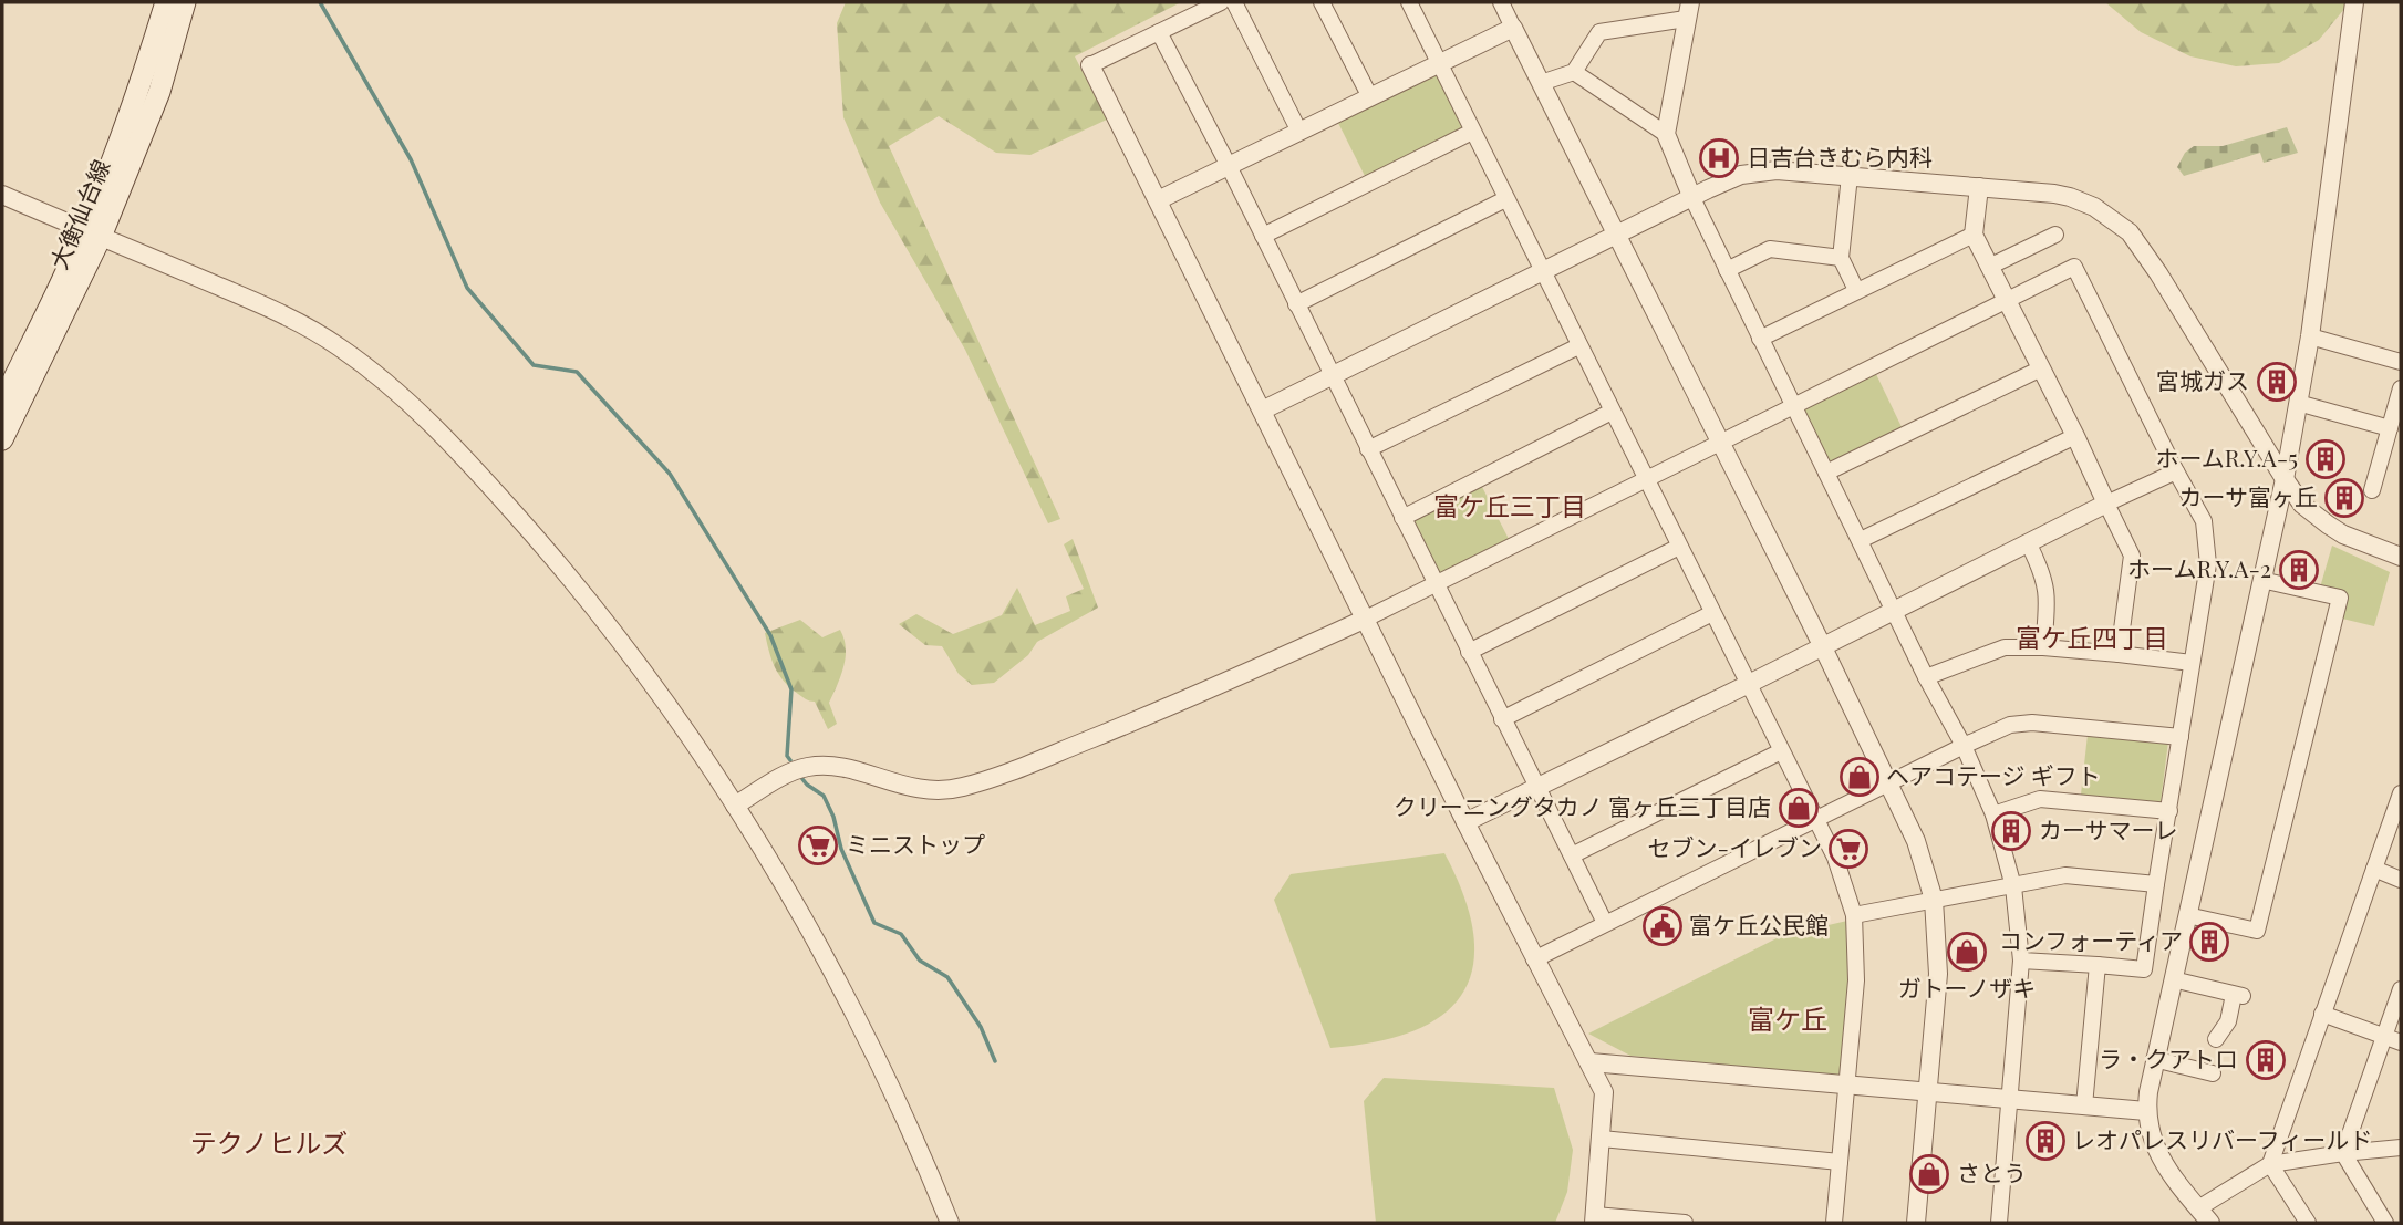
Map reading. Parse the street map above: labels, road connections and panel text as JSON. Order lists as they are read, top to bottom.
{
  "streets": {
    "main road": ["大衡仙台線"]
  },
  "districts": [
    "富ケ丘三丁目",
    "富ケ丘四丁目",
    "富ケ丘",
    "テクノヒルズ"
  ],
  "places": {
    "hospital": ["日吉台きむら内科"],
    "building": [
      "宮城ガス",
      "ホームR.Y.A-5",
      "カーサ富ヶ丘",
      "ホームR.Y.A-2",
      "カーサマーレ",
      "コンフォーティア",
      "ラ・クアトロ",
      "レオパレスリバーフィールド"
    ],
    "shop": [
      "ヘアコテージ ギフト",
      "クリーニングタカノ 富ヶ丘三丁目店",
      "ガトーノザキ",
      "さとう"
    ],
    "supermarket": ["ミニストップ", "セブン-イレブン"],
    "public building": ["富ケ丘公民館"]
  }
}
